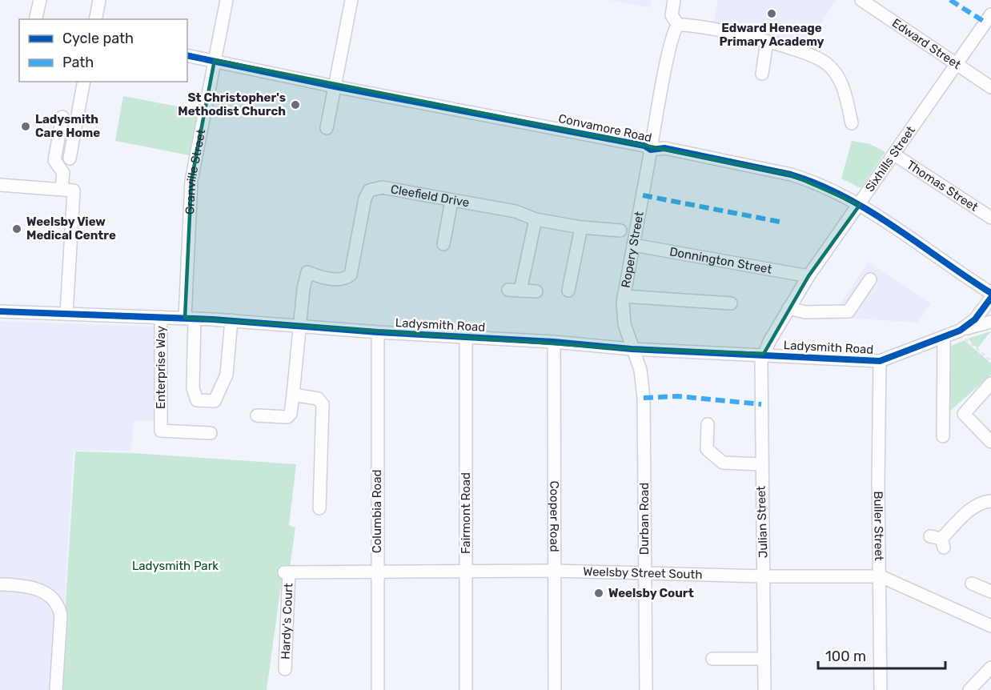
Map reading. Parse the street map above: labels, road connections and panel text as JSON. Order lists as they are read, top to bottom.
{
  "streets": {
    "street": [
      "Edward Street",
      "Convamore Road",
      "Sixhills Street",
      "Granville Street",
      "Thomas Street",
      "Cleefield Drive",
      "Ropery Street",
      "Donnington Street",
      "Ladysmith Road",
      "Enterprise Way",
      "Columbia Road",
      "Fairmont Road",
      "Cooper Road",
      "Durban Road",
      "Julian Street",
      "Buller Street",
      "Weelsby Street South",
      "Hardy's Court"
    ]
  },
  "crossings": [
    ["Edward Street", "Sixhills Street"],
    ["Convamore Road", "Sixhills Street"],
    ["Convamore Road", "Granville Street"],
    ["Convamore Road", "Ropery Street"],
    ["Sixhills Street", "Thomas Street"],
    ["Sixhills Street", "Donnington Street"],
    ["Sixhills Street", "Ladysmith Road"],
    ["Sixhills Street", "Julian Street"],
    ["Granville Street", "Ladysmith Road"],
    ["Cleefield Drive", "Ladysmith Road"],
    ["Ropery Street", "Donnington Street"],
    ["Ropery Street", "Ladysmith Road"],
    ["Ropery Street", "Durban Road"],
    ["Ladysmith Road", "Enterprise Way"],
    ["Ladysmith Road", "Columbia Road"],
    ["Ladysmith Road", "Fairmont Road"],
    ["Ladysmith Road", "Cooper Road"],
    ["Ladysmith Road", "Durban Road"],
    ["Ladysmith Road", "Julian Street"],
    ["Ladysmith Road", "Buller Street"],
    ["Columbia Road", "Weelsby Street South"],
    ["Fairmont Road", "Weelsby Street South"],
    ["Cooper Road", "Weelsby Street South"],
    ["Durban Road", "Weelsby Street South"],
    ["Julian Street", "Weelsby Street South"],
    ["Buller Street", "Weelsby Street South"],
    ["Weelsby Street South", "Hardy's Court"]
  ],
  "parks": ["Ladysmith Park"],
  "places": [
    "Edward Heneage Primary Academy",
    "St Christopher's Methodist Church",
    "Ladysmith Care Home",
    "Weelsby View Medical Centre",
    "Weelsby Court"
  ],
  "legend": ["Cycle path", "Path"],
  "scale_bar": "100 m"
}
